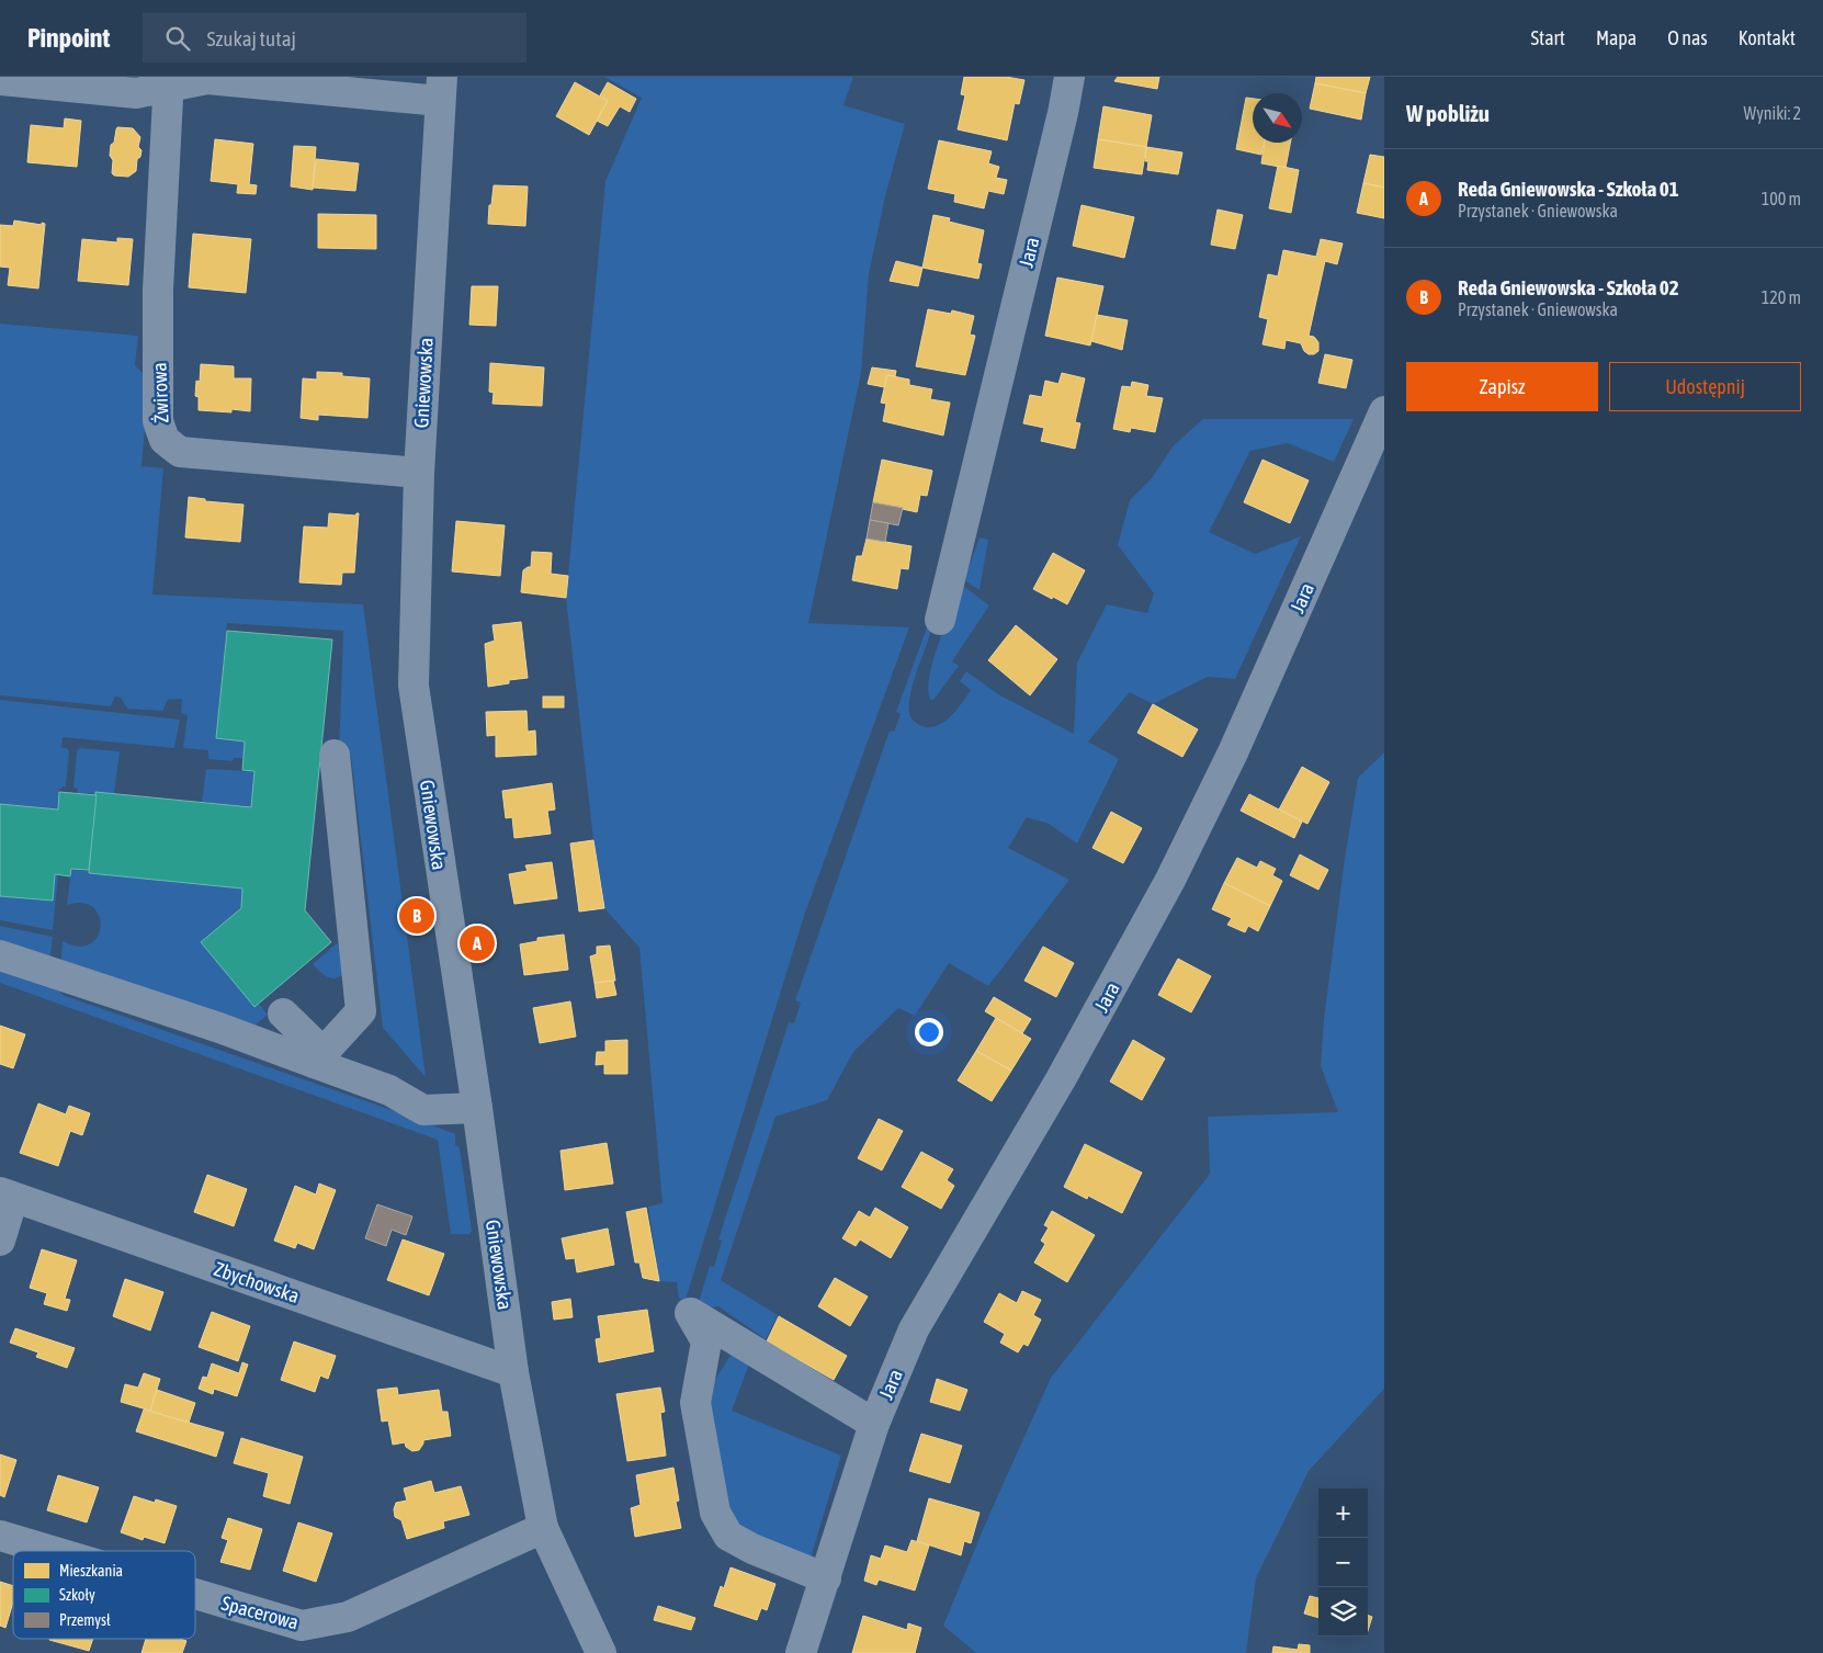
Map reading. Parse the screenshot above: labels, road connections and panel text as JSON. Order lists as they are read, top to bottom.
{
  "streets": {
    "street": [
      "Jara",
      "Gniewowska",
      "Żwirowa",
      "Zbychowska",
      "Spacerowa"
    ]
  },
  "crossings": [
    ["Gniewowska", "Żwirowa"],
    ["Gniewowska", "Zbychowska"],
    ["Gniewowska", "Spacerowa"]
  ],
  "legend": ["Mieszkania", "Szkoły", "Przemysł"],
  "north": "bottom right",
  "page": {
    "header": "Pinpoint",
    "search": "Szukaj tutaj",
    "nav": [
      "Start",
      "Mapa",
      "O nas",
      "Kontakt"
    ],
    "heading": ["W pobliżu", "Wyniki: 2"],
    "list": [
      {
        "mark": "A",
        "name": "Reda Gniewowska - Szkoła 01",
        "note": "Przystanek · Gniewowska",
        "value": "100 m"
      },
      {
        "mark": "B",
        "name": "Reda Gniewowska - Szkoła 02",
        "note": "Przystanek · Gniewowska",
        "value": "120 m"
      }
    ],
    "buttons": ["Zapisz", "Udostępnij"],
    "pins": ["B", "A"],
    "map_buttons": ["+", "−"]
  }
}
